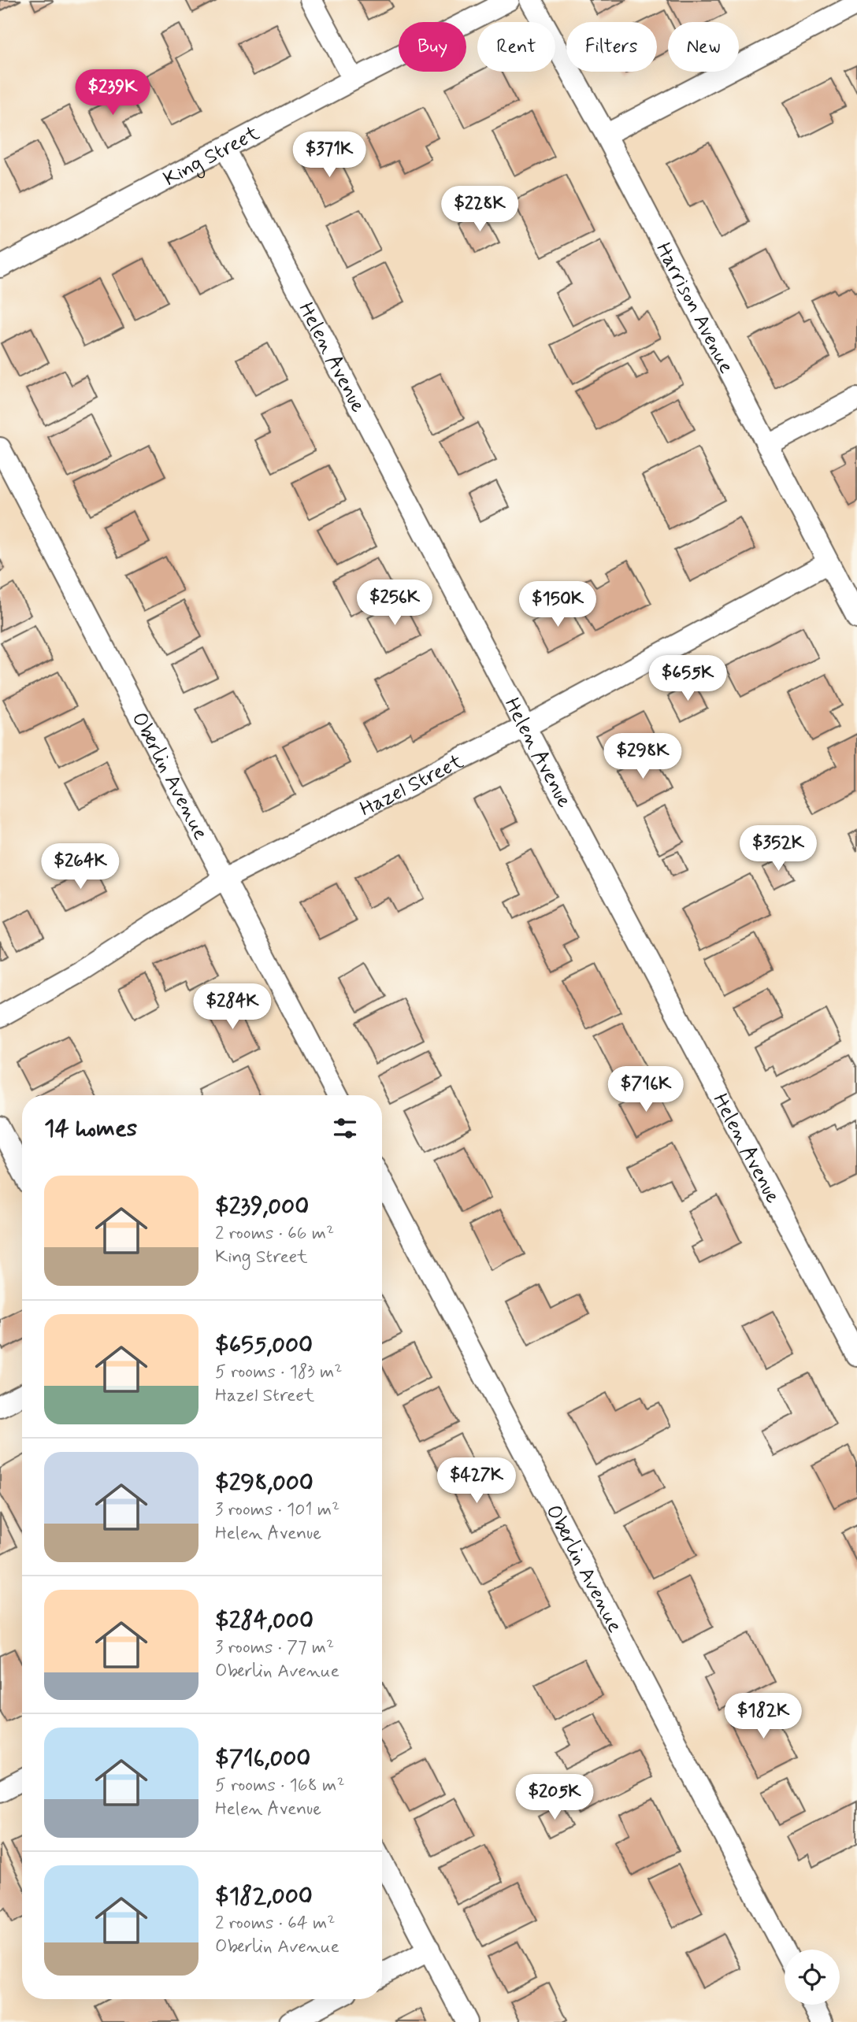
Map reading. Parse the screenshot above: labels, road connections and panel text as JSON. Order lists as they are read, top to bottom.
{
  "streets": {
    "street": [
      "King Street",
      "Harrison Avenue",
      "Helen Avenue",
      "Oberlin Avenue",
      "Hazel Street"
    ]
  },
  "crossings": [
    ["King Street", "Helen Avenue"],
    ["Harrison Avenue", "Hazel Street"],
    ["Helen Avenue", "Hazel Street"],
    ["Oberlin Avenue", "Hazel Street"]
  ],
  "page": {
    "chip": [
      "Buy",
      "Rent",
      "Filters",
      "New"
    ],
    "price": [
      "$239K",
      "$371K",
      "$228K",
      "$256K",
      "$150K",
      "$655K",
      "$298K",
      "$352K",
      "$264K",
      "$284K",
      "$716K",
      "$427K",
      "$182K",
      "$205K"
    ],
    "heading": "14 homes",
    "list": [
      {
        "name": "$239,000",
        "note": "2 rooms · 66 m² · King Street"
      },
      {
        "name": "$655,000",
        "note": "5 rooms · 183 m² · Hazel Street"
      },
      {
        "name": "$298,000",
        "note": "3 rooms · 101 m² · Helen Avenue"
      },
      {
        "name": "$284,000",
        "note": "3 rooms · 77 m² · Oberlin Avenue"
      },
      {
        "name": "$716,000",
        "note": "5 rooms · 168 m² · Helen Avenue"
      },
      {
        "name": "$182,000",
        "note": "2 rooms · 64 m² · Oberlin Avenue"
      }
    ]
  }
}
